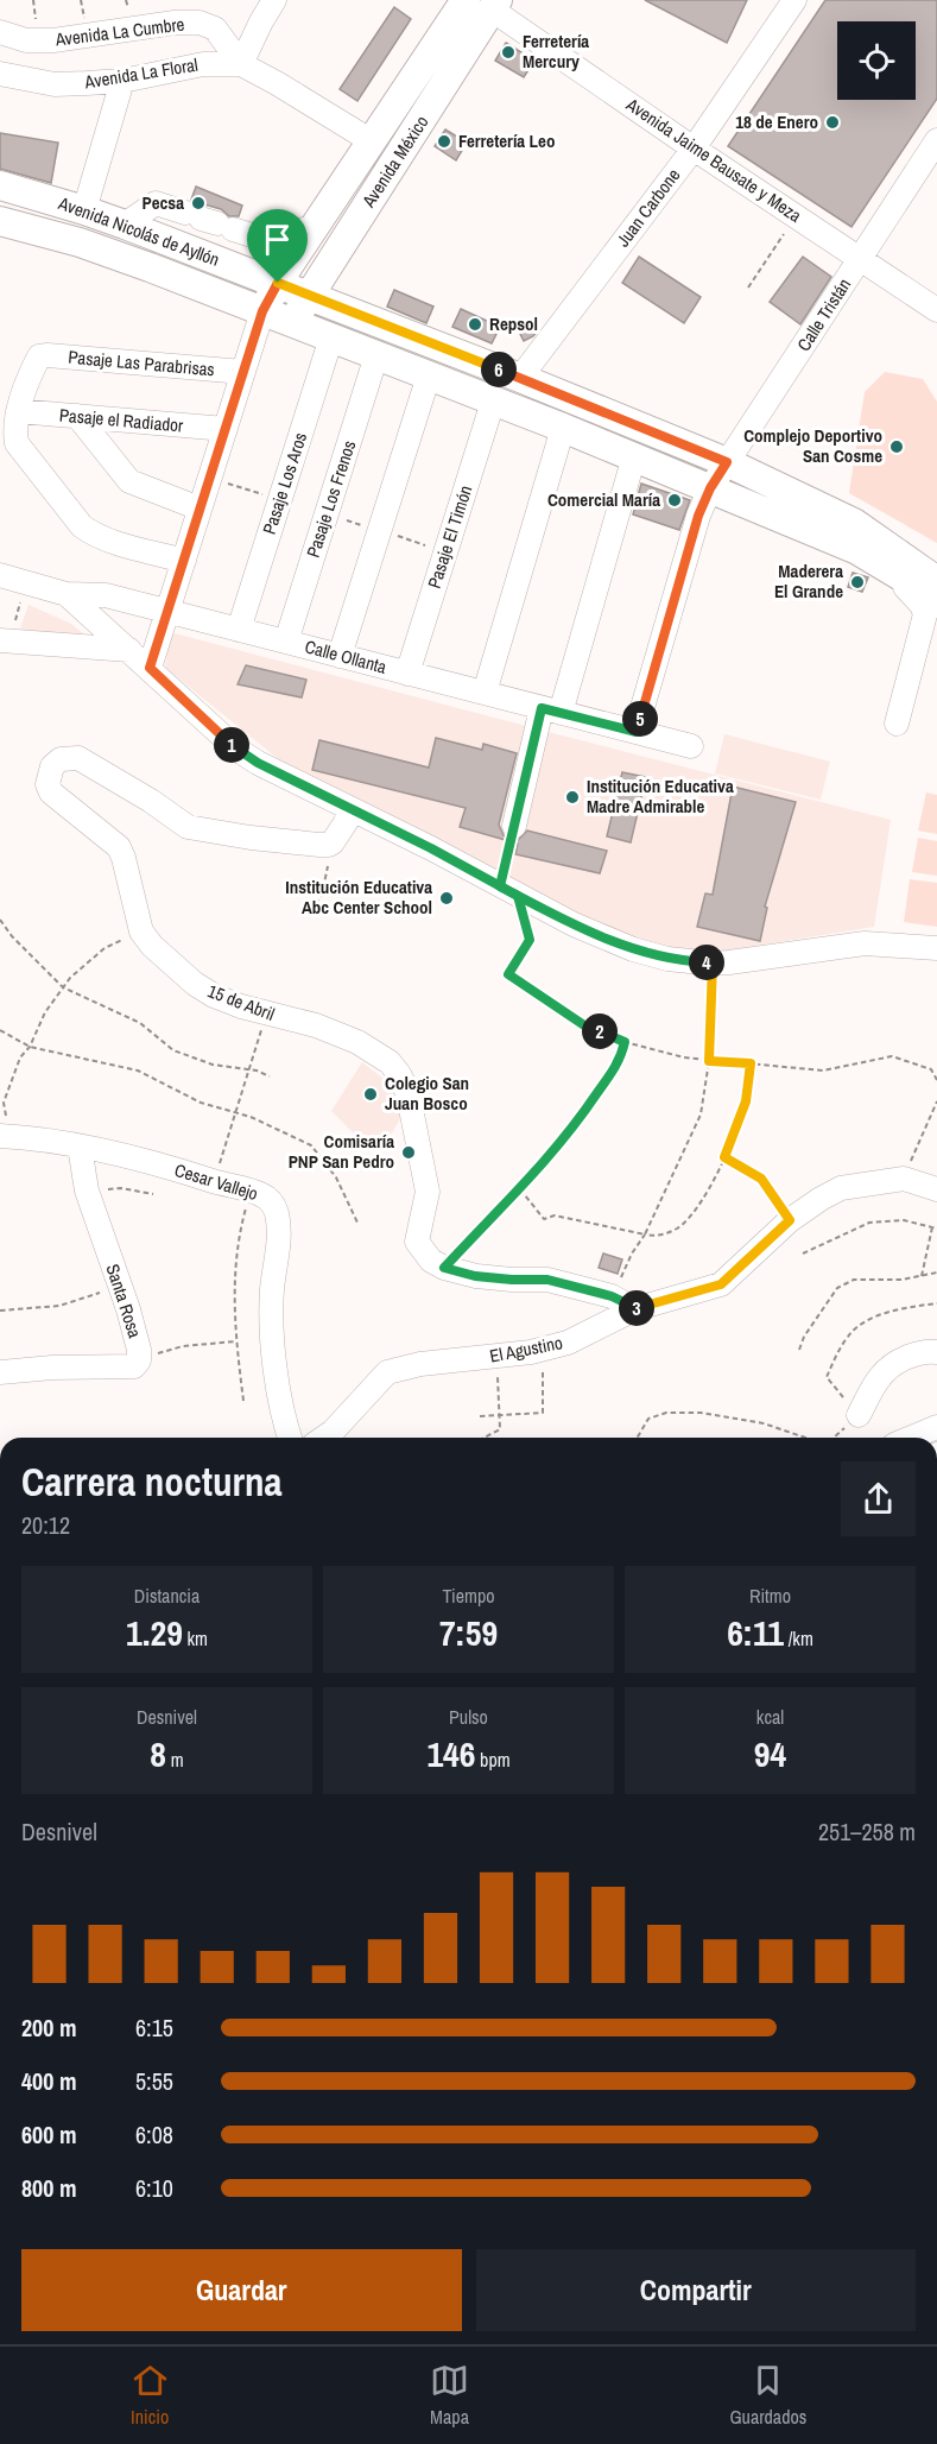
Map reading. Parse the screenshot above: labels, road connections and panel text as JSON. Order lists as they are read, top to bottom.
{
  "streets": {
    "main road": ["Avenida México", "Avenida Nicolás de Ayllón"],
    "street": [
      "Avenida La Cumbre",
      "Avenida La Floral",
      "Avenida Jaime Bausate y Meza",
      "Juan Carbone",
      "Calle Tristán",
      "Pasaje Las Parabrisas",
      "Pasaje el Radiador",
      "Pasaje Los Aros",
      "Pasaje Los Frenos",
      "Pasaje El Timón",
      "Calle Ollanta",
      "15 de Abril",
      "Cesar Vallejo",
      "Santa Rosa",
      "El Agustino"
    ]
  },
  "crossings": [
    ["Avenida La Cumbre", "Avenida La Floral"],
    ["Avenida La Cumbre", "Avenida México"],
    ["Avenida Jaime Bausate y Meza", "Avenida México"],
    ["Avenida Jaime Bausate y Meza", "Juan Carbone"],
    ["Avenida Jaime Bausate y Meza", "Calle Tristán"],
    ["Avenida México", "Avenida Nicolás de Ayllón"],
    ["Juan Carbone", "Avenida Nicolás de Ayllón"],
    ["Avenida Nicolás de Ayllón", "Calle Tristán"],
    ["Avenida Nicolás de Ayllón", "Pasaje Los Aros"],
    ["Avenida Nicolás de Ayllón", "Pasaje Los Frenos"],
    ["Avenida Nicolás de Ayllón", "Pasaje El Timón"],
    ["Calle Tristán", "Calle Ollanta"],
    ["Pasaje Las Parabrisas", "Pasaje el Radiador"],
    ["Pasaje Los Aros", "Calle Ollanta"],
    ["Pasaje Los Frenos", "Calle Ollanta"],
    ["Pasaje El Timón", "Calle Ollanta"],
    ["15 de Abril", "El Agustino"],
    ["Cesar Vallejo", "Santa Rosa"]
  ],
  "places": [
    "Ferretería Mercury",
    "18 de Enero",
    "Ferretería Leo",
    "Pecsa",
    "Repsol",
    "Complejo Deportivo San Cosme",
    "Comercial María",
    "Maderera El Grande",
    "Institución Educativa Madre Admirable",
    "Institución Educativa Abc Center School",
    "Colegio San Juan Bosco",
    "Comisaría PNP San Pedro"
  ],
  "page": {
    "pins": [
      "6",
      "5",
      "1",
      "4",
      "2",
      "3"
    ],
    "heading": ["Carrera nocturna", "20:12"],
    "stats": [
      ["Distancia", "1.29 km"],
      ["Tiempo", "7:59"],
      ["Ritmo", "6:11 /km"],
      ["Desnivel", "8 m"],
      ["Pulso", "146 bpm"],
      ["kcal", "94"]
    ],
    "chart": ["Desnivel", "251–258 m"],
    "list": [
      {
        "name": "200 m",
        "note": "6:15"
      },
      {
        "name": "400 m",
        "note": "5:55"
      },
      {
        "name": "600 m",
        "note": "6:08"
      },
      {
        "name": "800 m",
        "note": "6:10"
      }
    ],
    "buttons": ["Guardar", "Compartir"],
    "tabs": ["Inicio", "Mapa", "Guardados"]
  }
}
